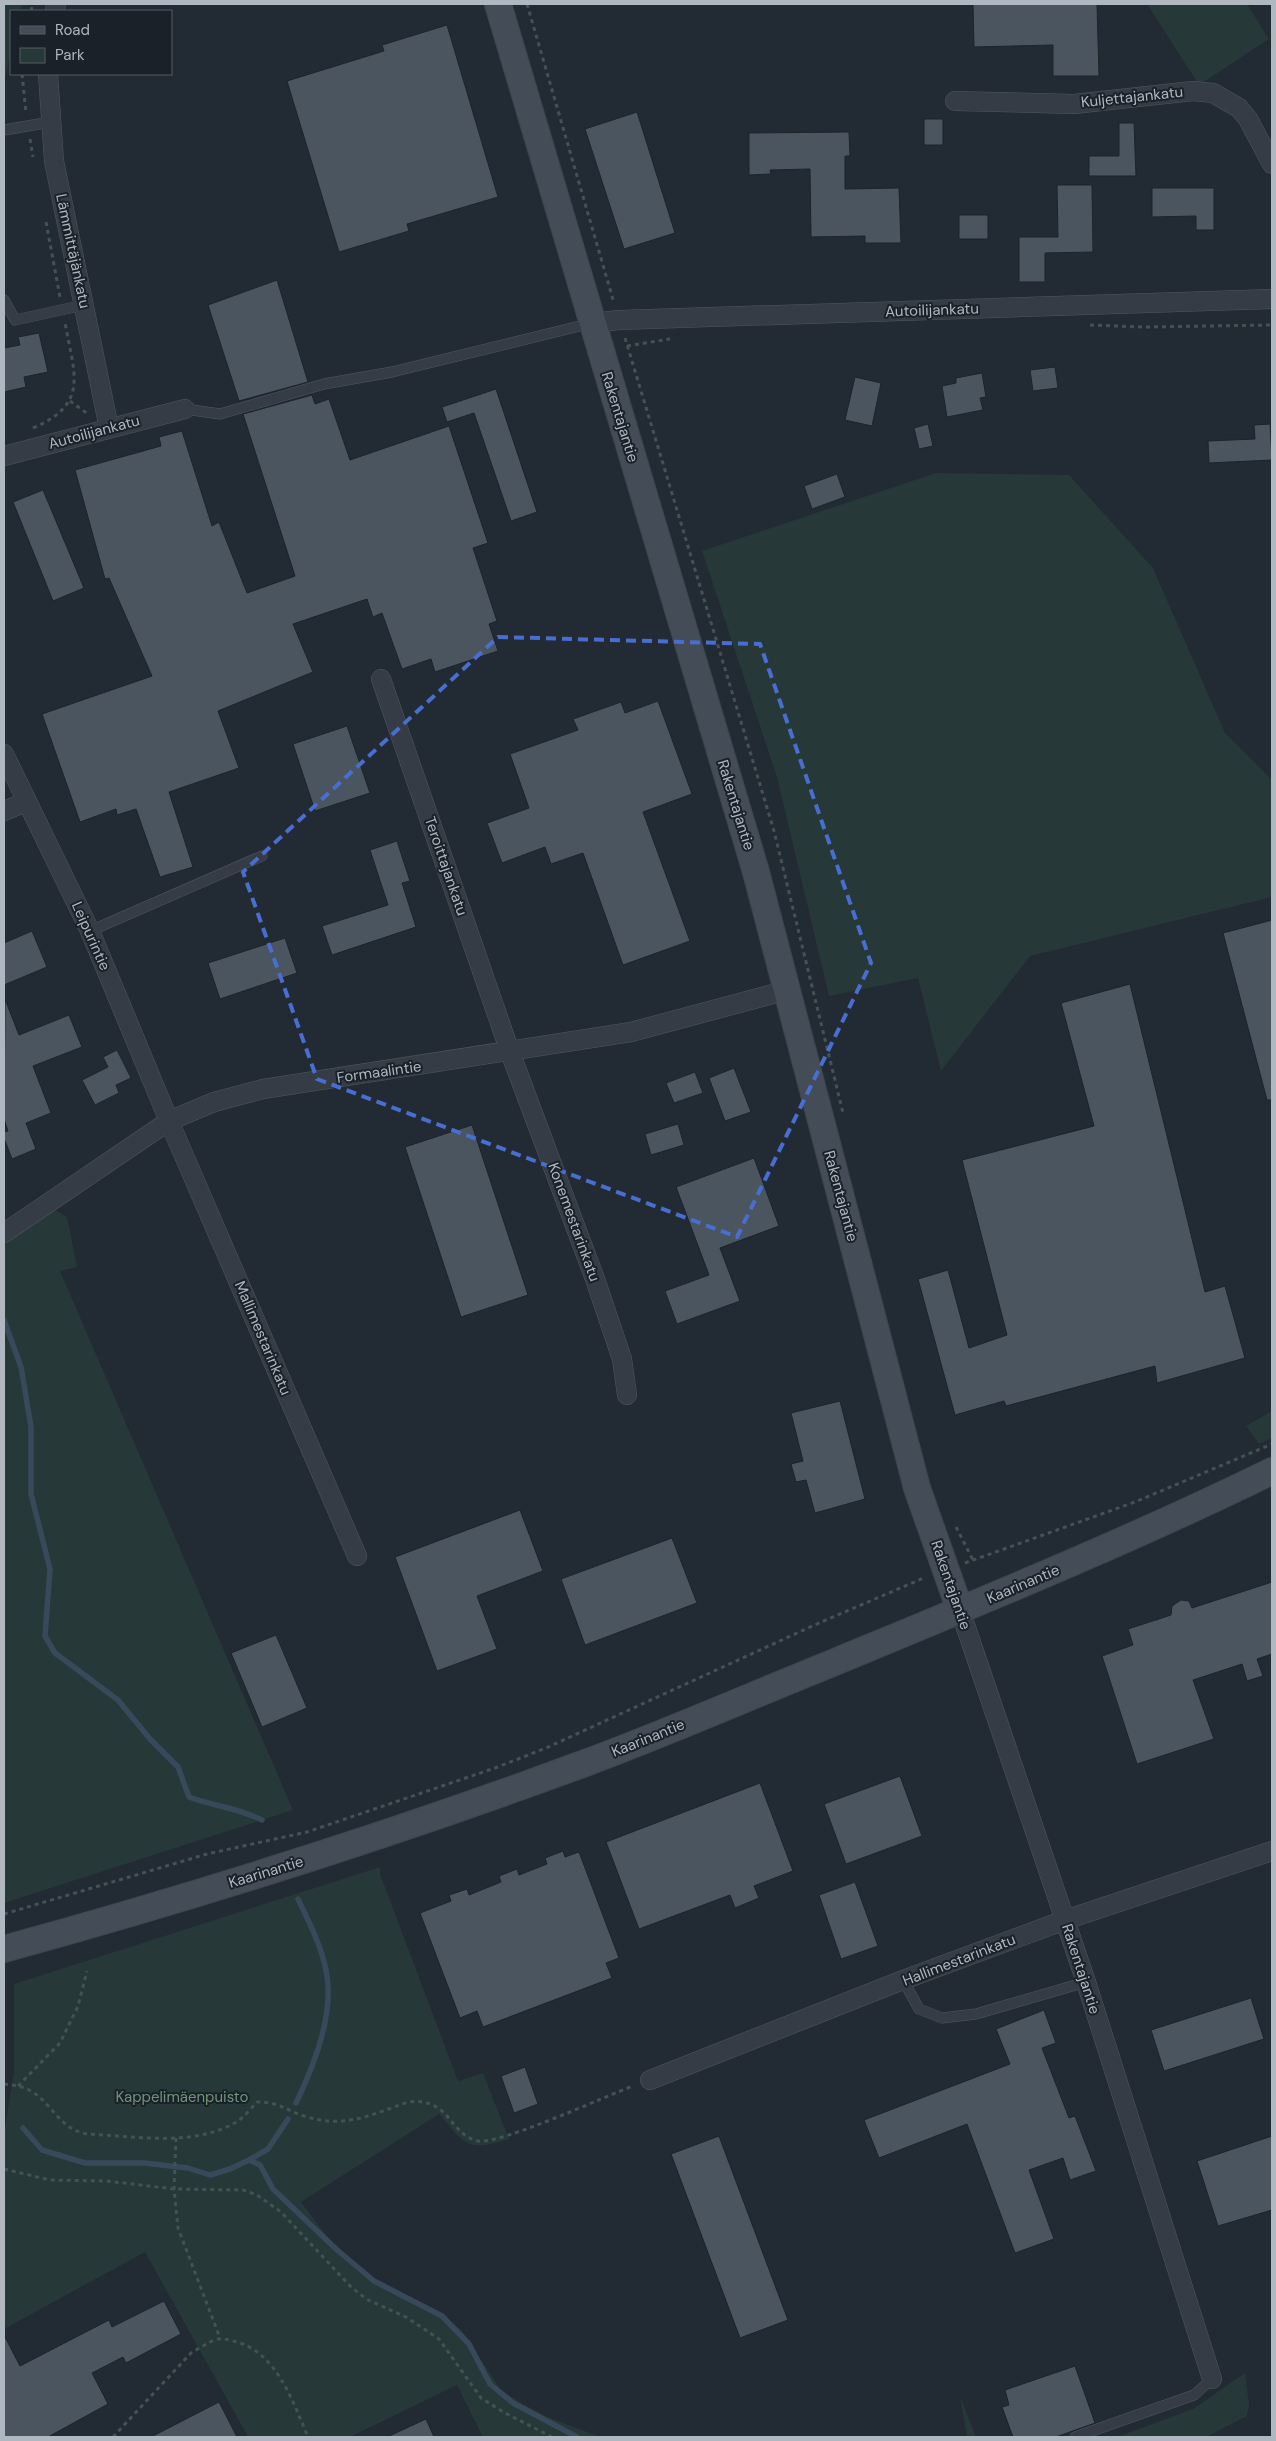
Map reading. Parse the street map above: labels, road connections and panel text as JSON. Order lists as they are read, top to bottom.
{
  "streets": {
    "street": [
      "Kuljettajankatu",
      "Lämmittäjänkatu",
      "Autoilijankatu",
      "Rakentajantie",
      "Teroittajankatu",
      "Leipurintie",
      "Formaalintie",
      "Konemestarinkatu",
      "Mallimestarinkatu",
      "Kaarinantie",
      "Hallimestarinkatu"
    ]
  },
  "crossings": [
    ["Lämmittäjänkatu", "Autoilijankatu"],
    ["Autoilijankatu", "Rakentajantie"],
    ["Rakentajantie", "Formaalintie"],
    ["Rakentajantie", "Kaarinantie"],
    ["Rakentajantie", "Hallimestarinkatu"],
    ["Teroittajankatu", "Formaalintie"],
    ["Teroittajankatu", "Konemestarinkatu"],
    ["Leipurintie", "Formaalintie"],
    ["Leipurintie", "Mallimestarinkatu"],
    ["Formaalintie", "Konemestarinkatu"],
    ["Formaalintie", "Mallimestarinkatu"]
  ],
  "parks": ["Kappelimäenpuisto"],
  "legend": ["Road", "Park"]
}
